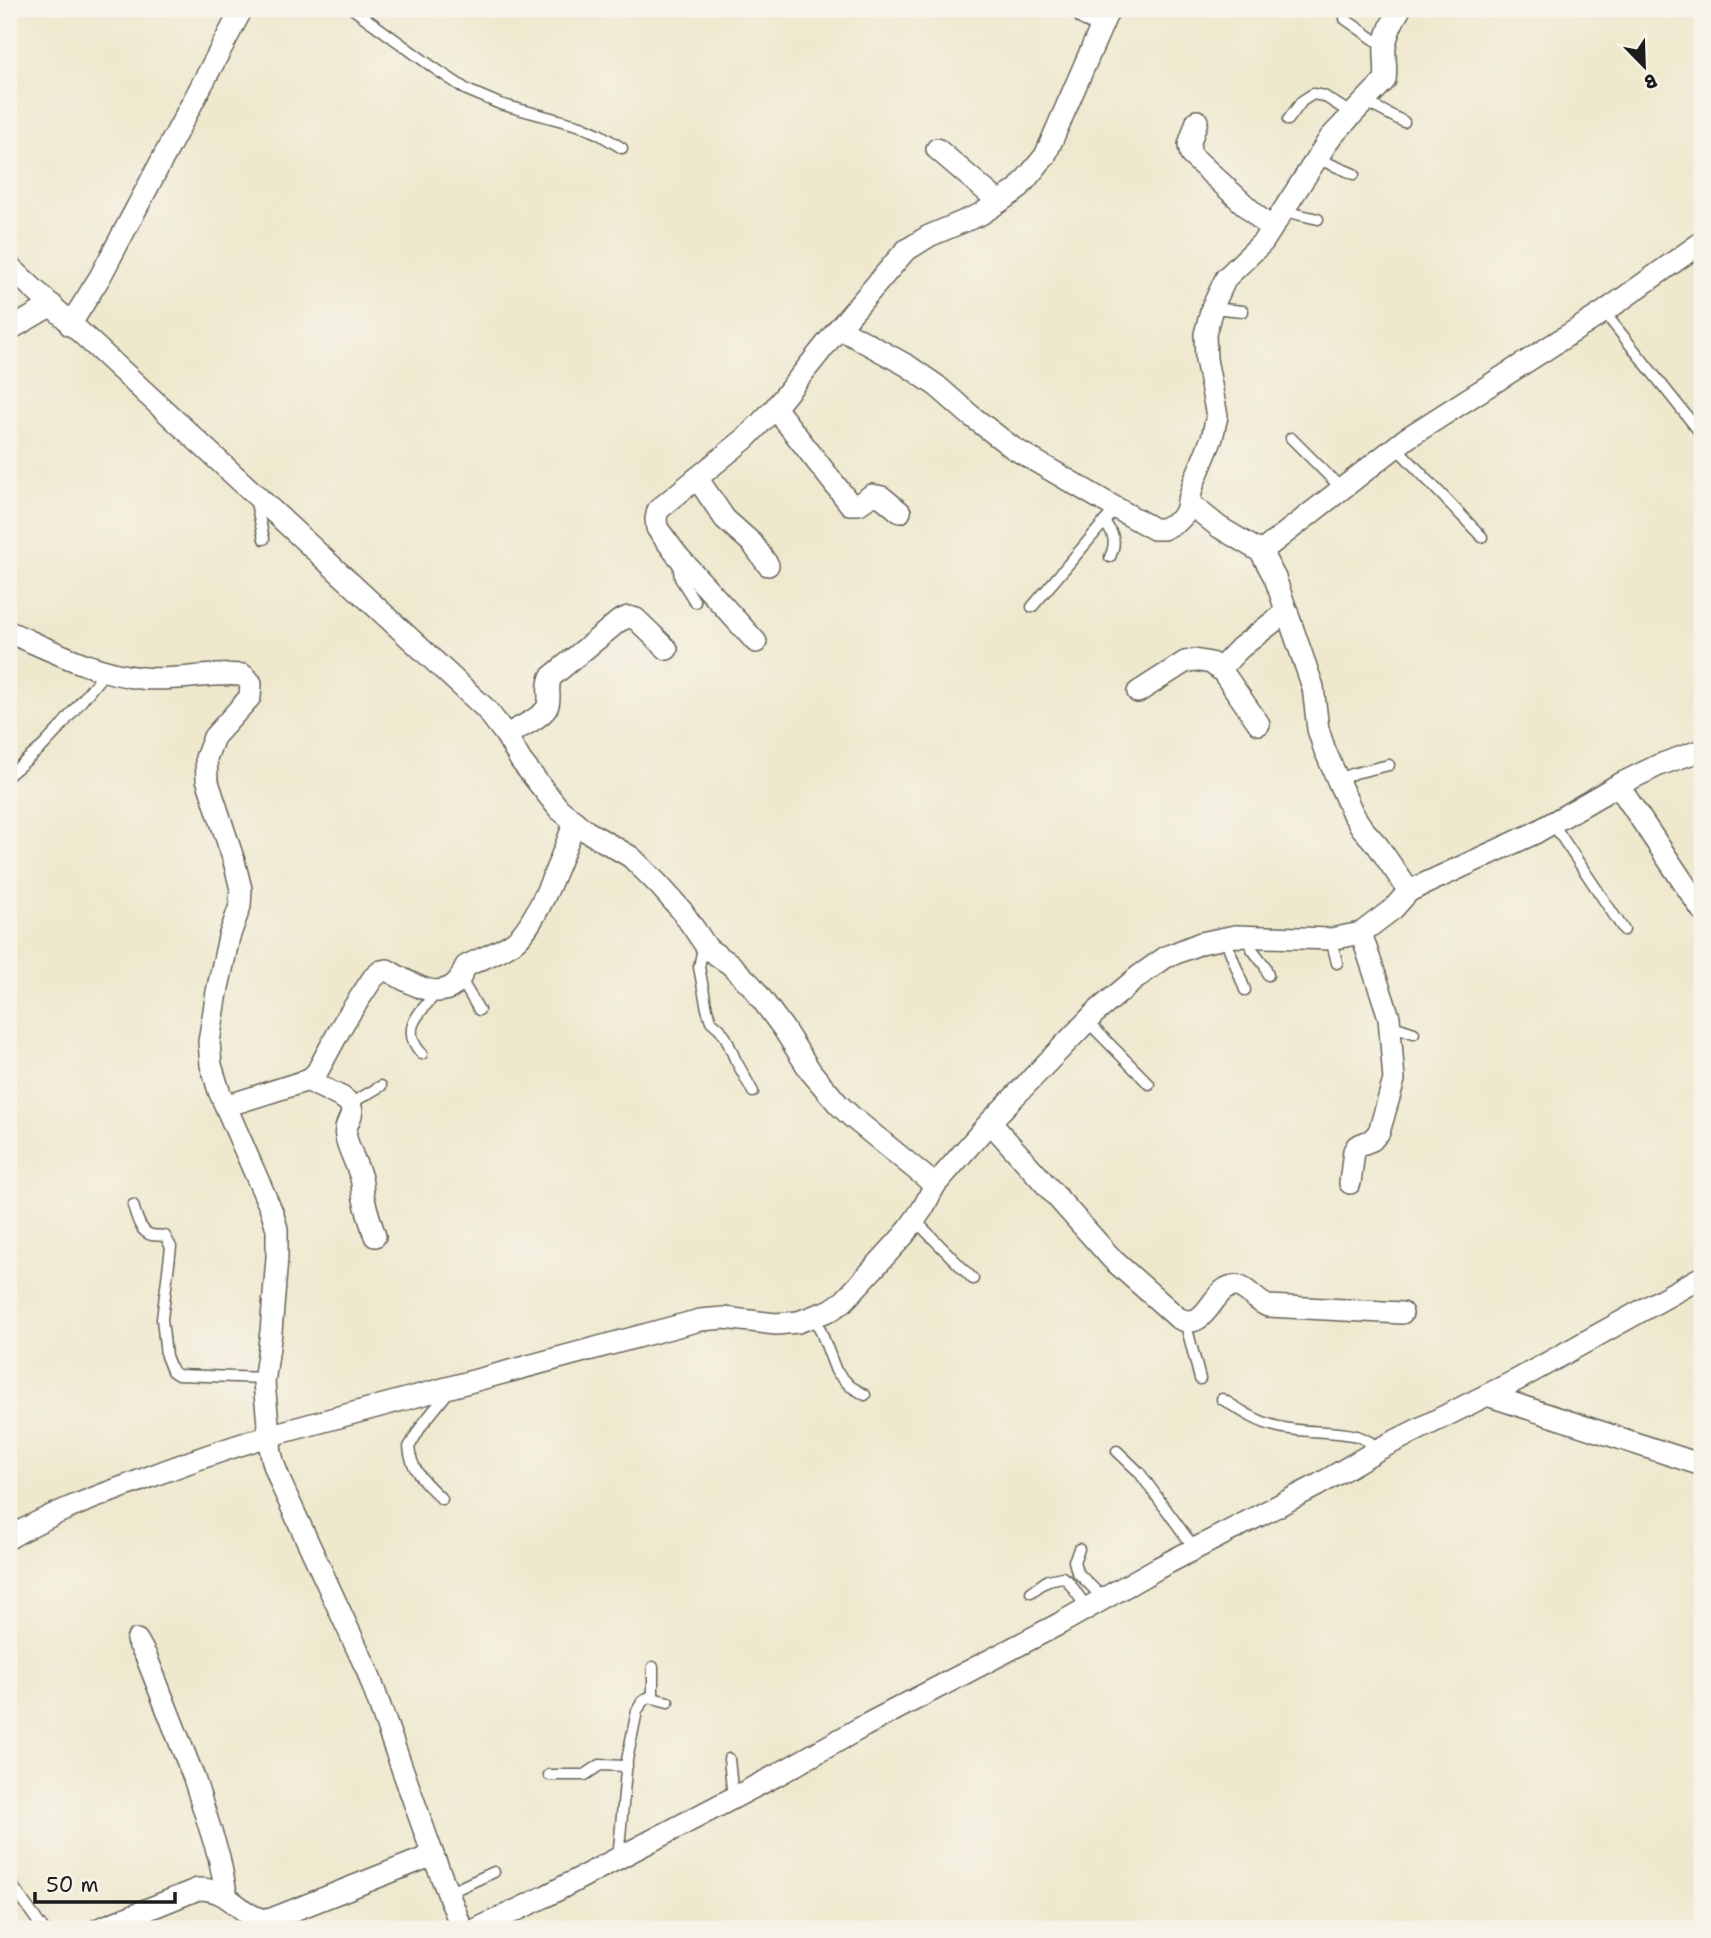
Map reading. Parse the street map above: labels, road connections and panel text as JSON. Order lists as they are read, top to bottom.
{
  "scale_bar": "50 m",
  "north": "bottom right"
}
